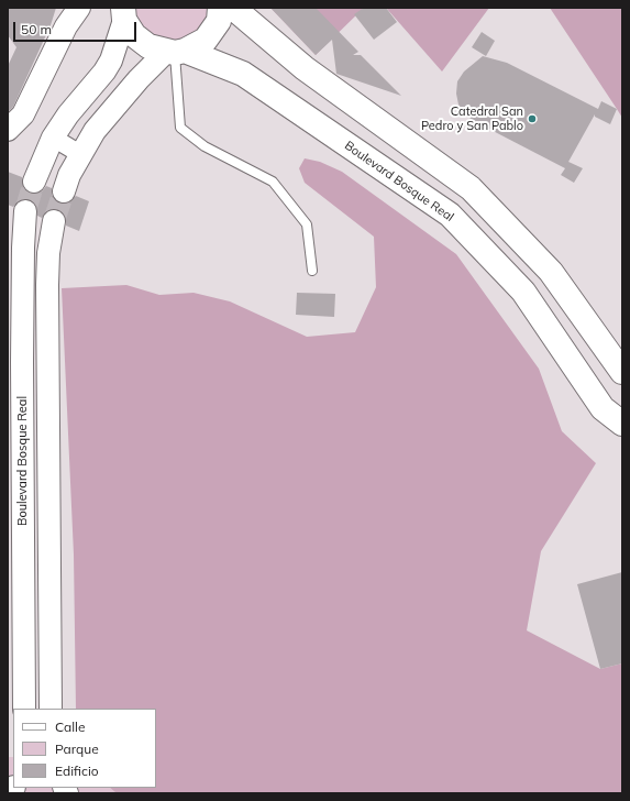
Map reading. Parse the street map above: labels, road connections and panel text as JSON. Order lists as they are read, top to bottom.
{
  "streets": {
    "main road": ["Boulevard Bosque Real"]
  },
  "places": ["Catedral San Pedro y San Pablo"],
  "legend": ["Calle", "Parque", "Edificio"],
  "scale_bar": "50 m"
}
